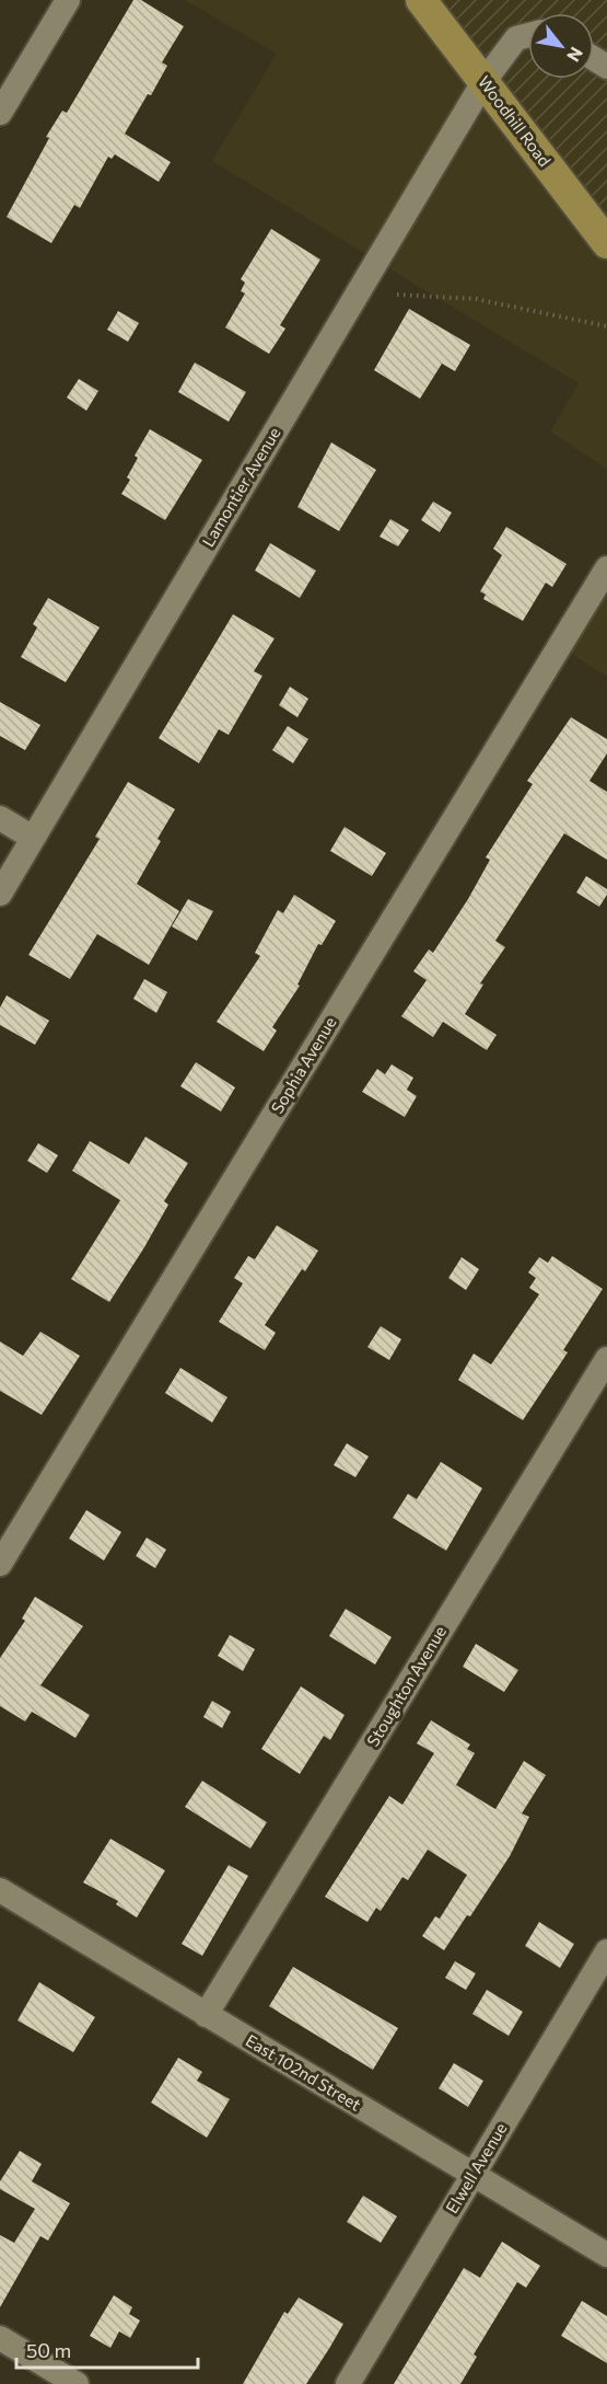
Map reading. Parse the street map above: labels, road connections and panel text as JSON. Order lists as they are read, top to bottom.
{
  "streets": {
    "main road": ["Woodhill Road"],
    "street": [
      "Lamontier Avenue",
      "Sophia Avenue",
      "Stoughton Avenue",
      "East 102nd Street",
      "Elwell Avenue"
    ]
  },
  "crossings": [
    ["Woodhill Road", "Lamontier Avenue"],
    ["Stoughton Avenue", "East 102nd Street"],
    ["East 102nd Street", "Elwell Avenue"]
  ],
  "scale_bar": "50 m",
  "north": "bottom right"
}
